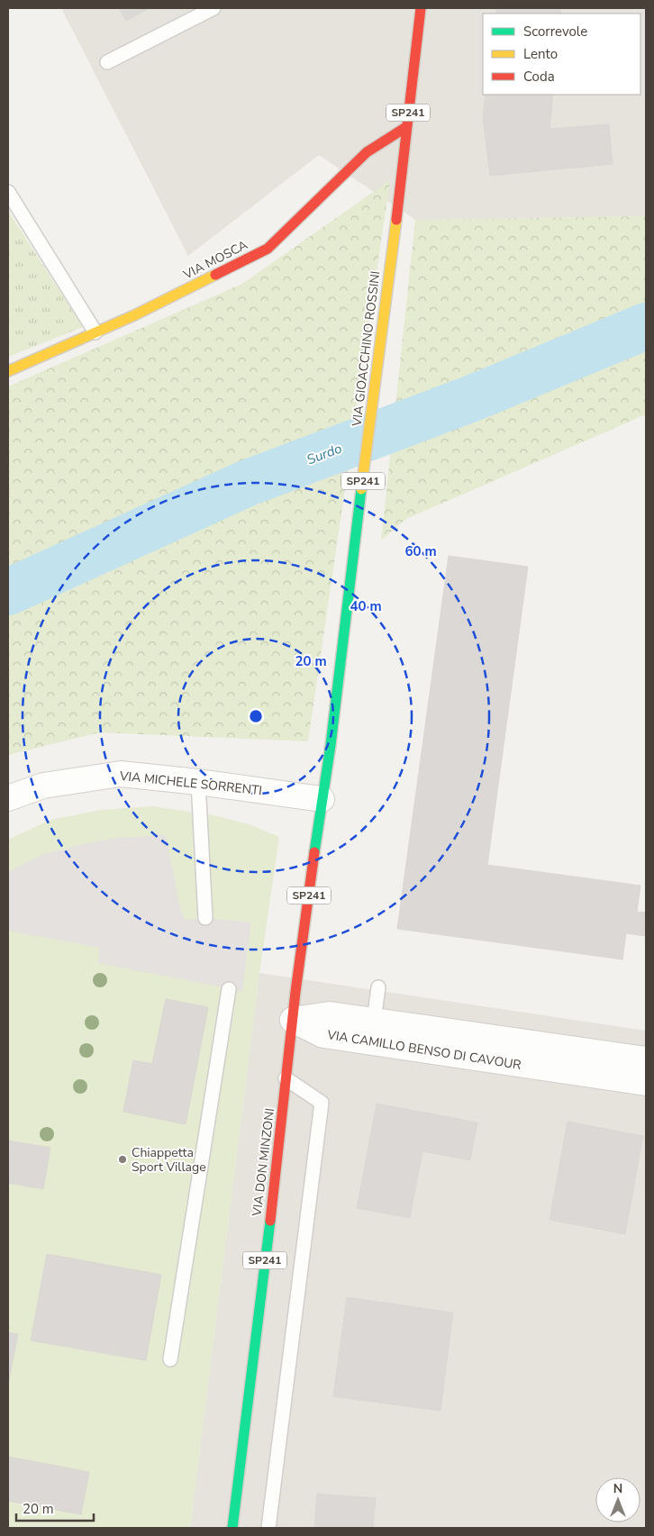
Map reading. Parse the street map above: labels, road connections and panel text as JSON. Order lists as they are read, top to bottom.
{
  "streets": {
    "main road": [
      "SP241",
      "VIA MOSCA",
      "VIA GIOACCHINO ROSSINI",
      "VIA DON MINZONI"
    ],
    "street": ["VIA MICHELE SORRENTI", "VIA CAMILLO BENSO DI CAVOUR"]
  },
  "crossings": [
    ["VIA MOSCA", "VIA GIOACCHINO ROSSINI"],
    ["VIA GIOACCHINO ROSSINI", "VIA MICHELE SORRENTI"],
    ["VIA GIOACCHINO ROSSINI", "VIA DON MINZONI"],
    ["VIA MICHELE SORRENTI", "VIA DON MINZONI"],
    ["VIA CAMILLO BENSO DI CAVOUR", "VIA DON MINZONI"]
  ],
  "water": ["Surdo"],
  "places": ["Chiappetta Sport Village"],
  "legend": ["Scorrevole", "Lento", "Coda"],
  "scale_bar": "20 m",
  "north": "top",
  "rings": ["60 m", "40 m", "20 m"]
}
